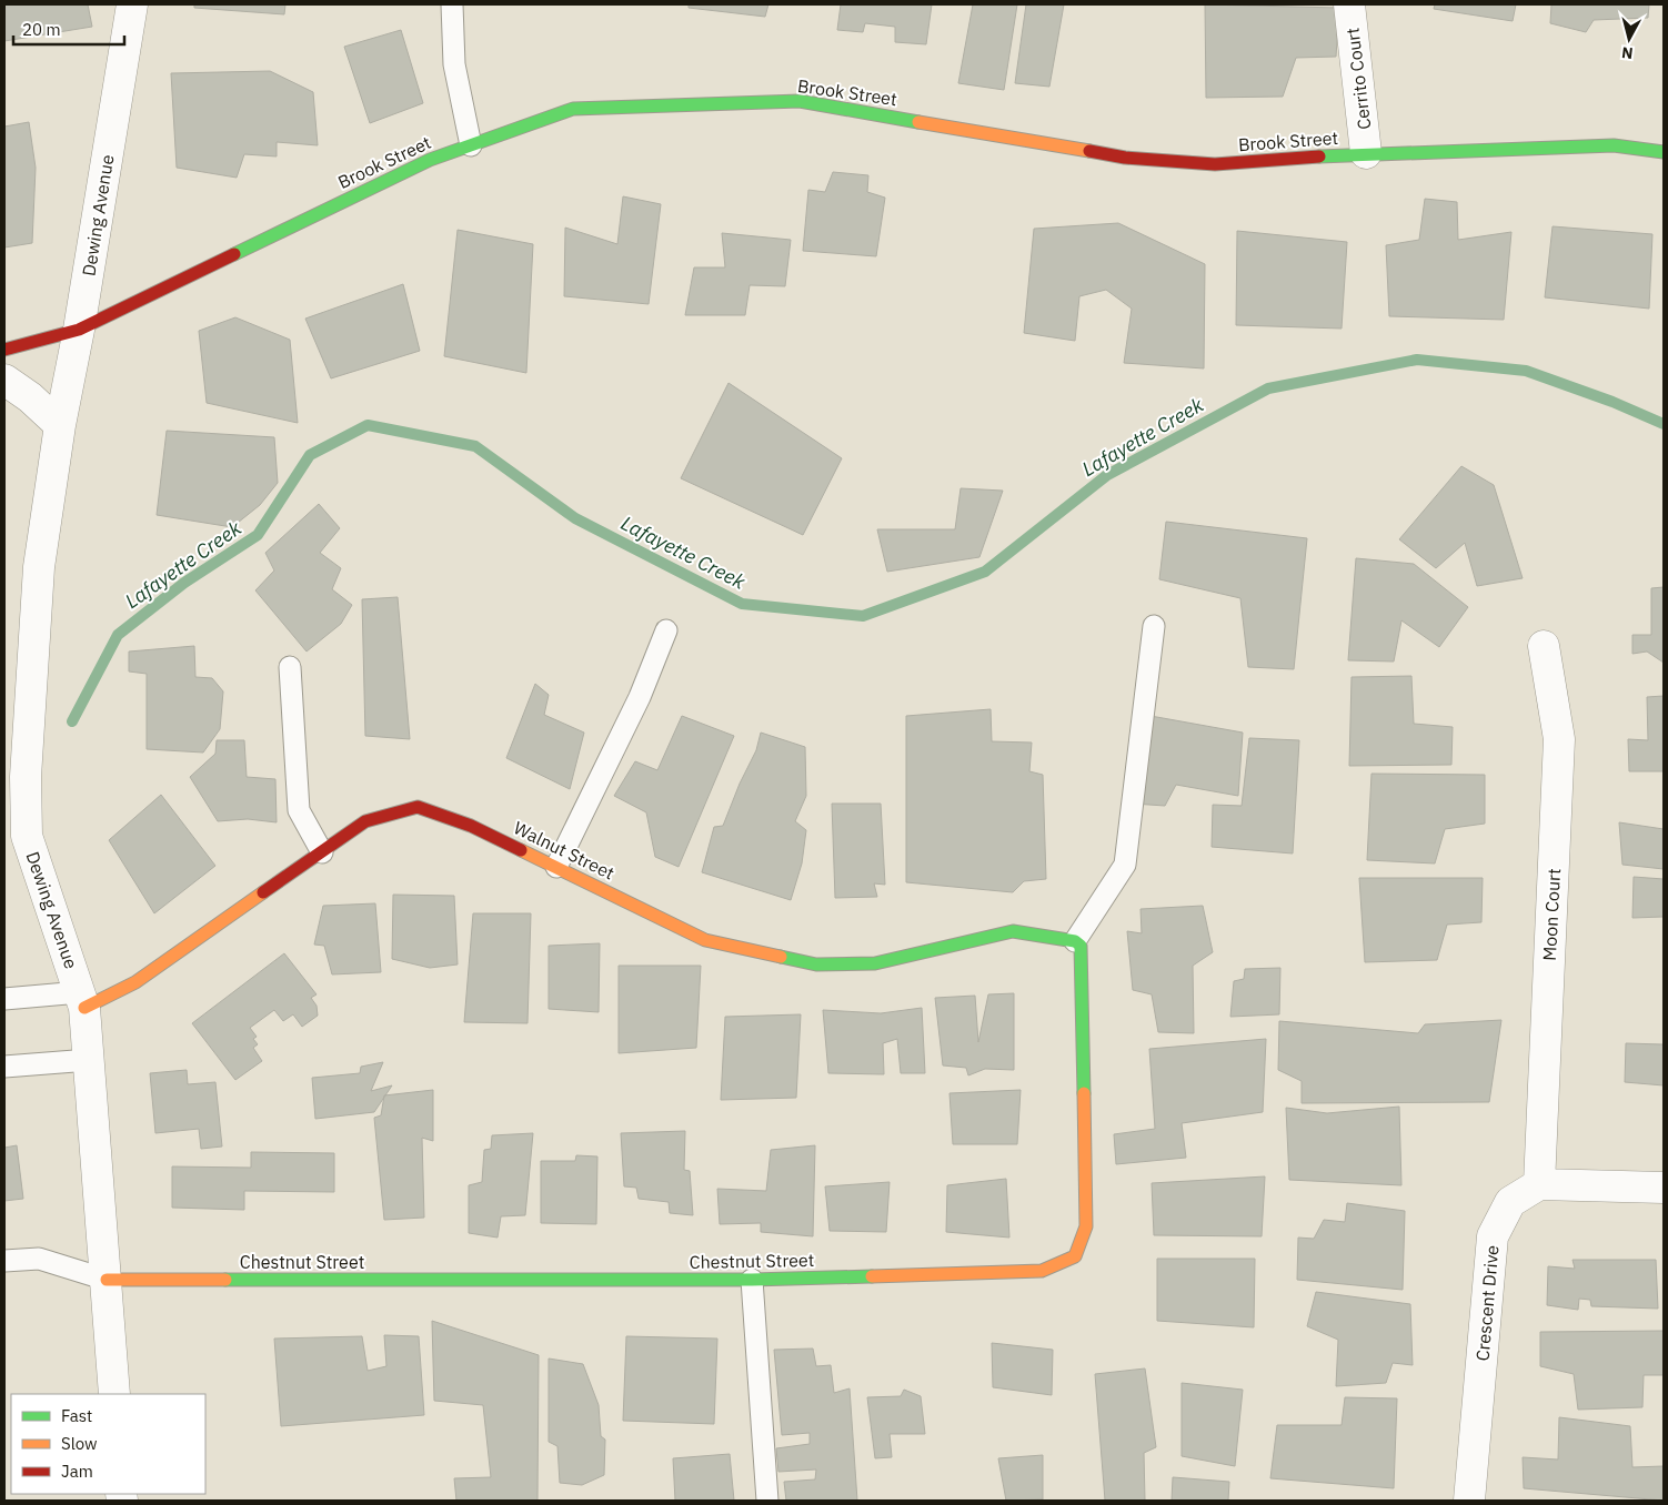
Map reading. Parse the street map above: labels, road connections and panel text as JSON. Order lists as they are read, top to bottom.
{
  "streets": {
    "street": [
      "Cerrito Court",
      "Brook Street",
      "Dewing Avenue",
      "Walnut Street",
      "Moon Court",
      "Chestnut Street",
      "Crescent Drive"
    ]
  },
  "crossings": [
    ["Cerrito Court", "Brook Street"],
    ["Brook Street", "Dewing Avenue"],
    ["Dewing Avenue", "Walnut Street"],
    ["Dewing Avenue", "Chestnut Street"],
    ["Walnut Street", "Chestnut Street"],
    ["Moon Court", "Crescent Drive"]
  ],
  "water": ["Lafayette Creek"],
  "legend": ["Fast", "Slow", "Jam"],
  "scale_bar": "20 m",
  "north": "bottom"
}
